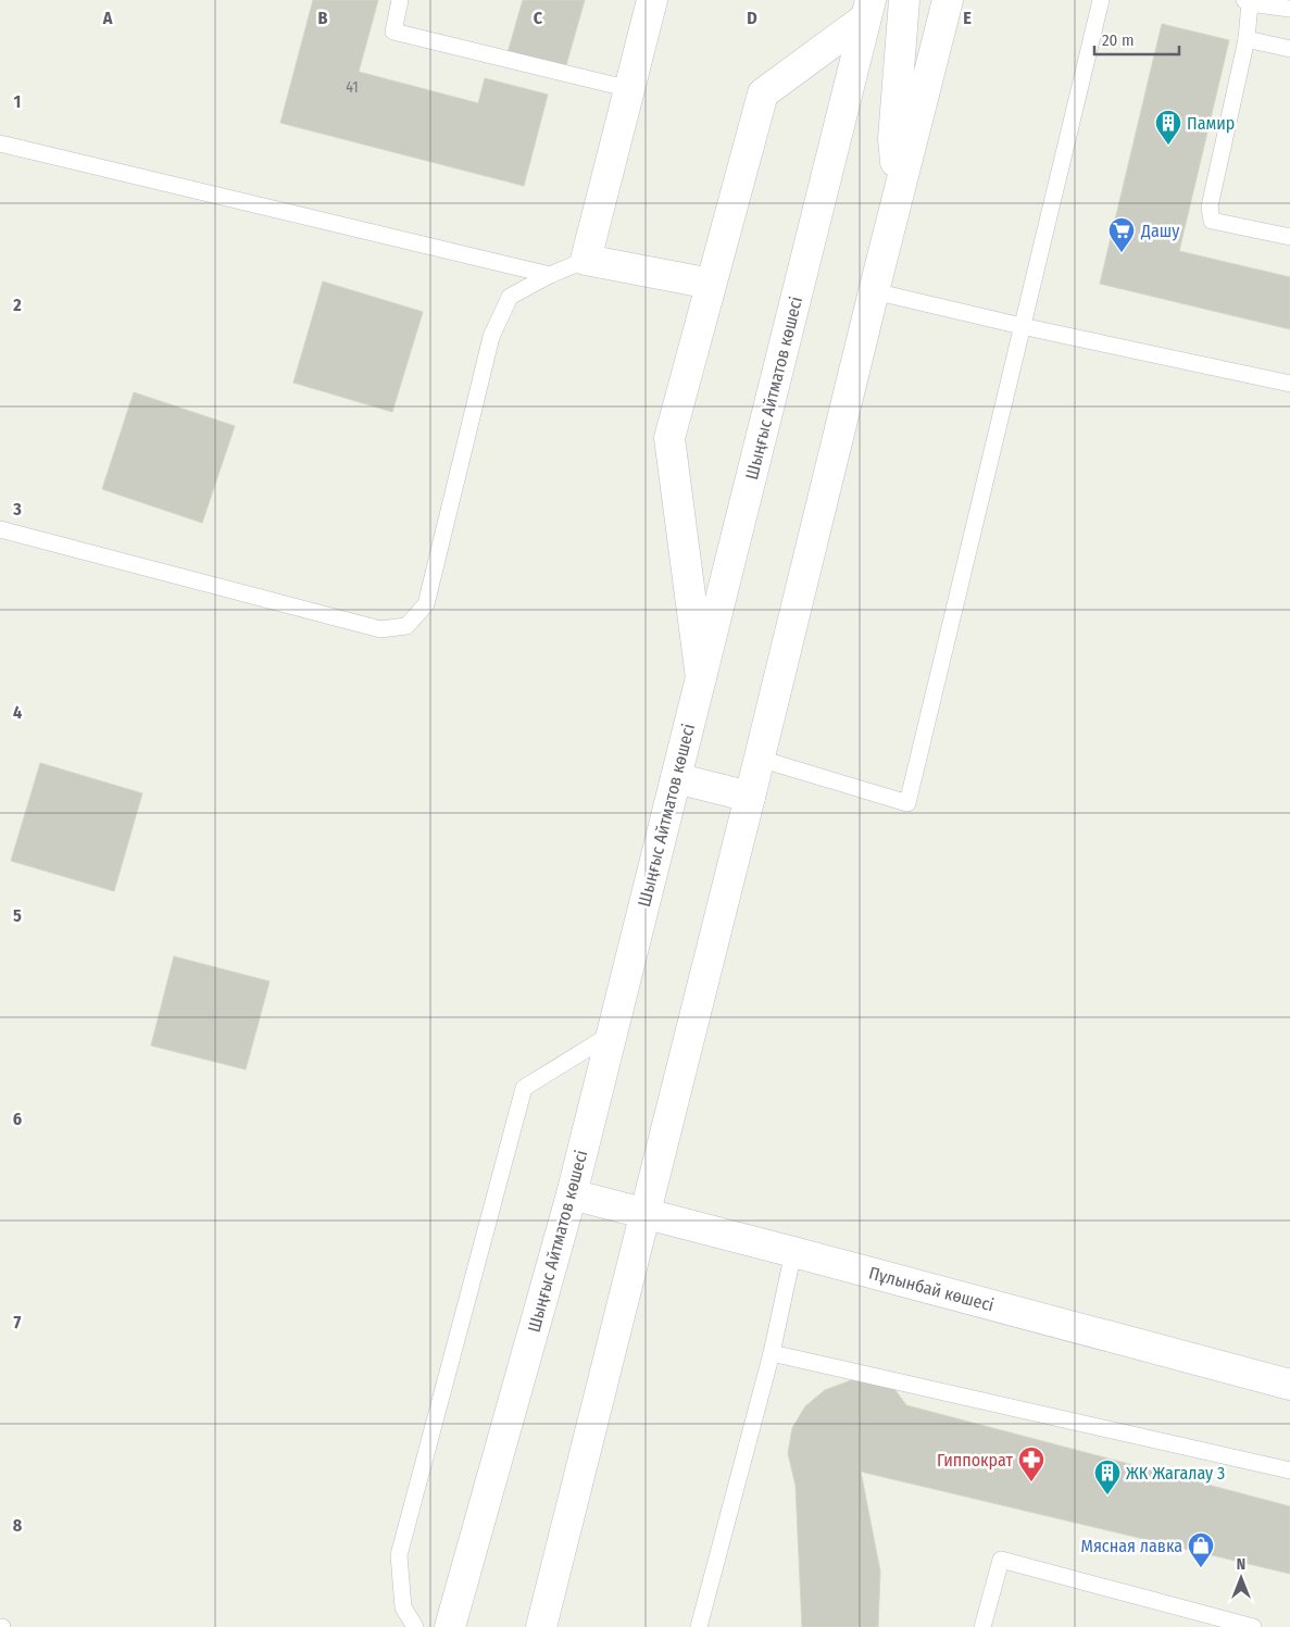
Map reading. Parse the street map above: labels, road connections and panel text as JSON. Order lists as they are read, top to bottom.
{
  "streets": {
    "main road": ["Шыңғыс Айтматов көшесі", "Пұлынбай көшесі"]
  },
  "crossings": [
    ["Шыңғыс Айтматов көшесі", "Пұлынбай көшесі"]
  ],
  "places": {
    "building": ["Памир", "ЖК Жагалау 3"],
    "supermarket": ["Дашу"],
    "pharmacy": ["Гиппократ"],
    "shop": ["Мясная лавка"]
  },
  "house_numbers": ["41"],
  "scale_bar": "20 m",
  "north": "top",
  "grid": {
    "columns": [
      "A",
      "B",
      "C",
      "D",
      "E"
    ],
    "rows": [
      "1",
      "2",
      "3",
      "4",
      "5",
      "6",
      "7",
      "8"
    ]
  }
}
